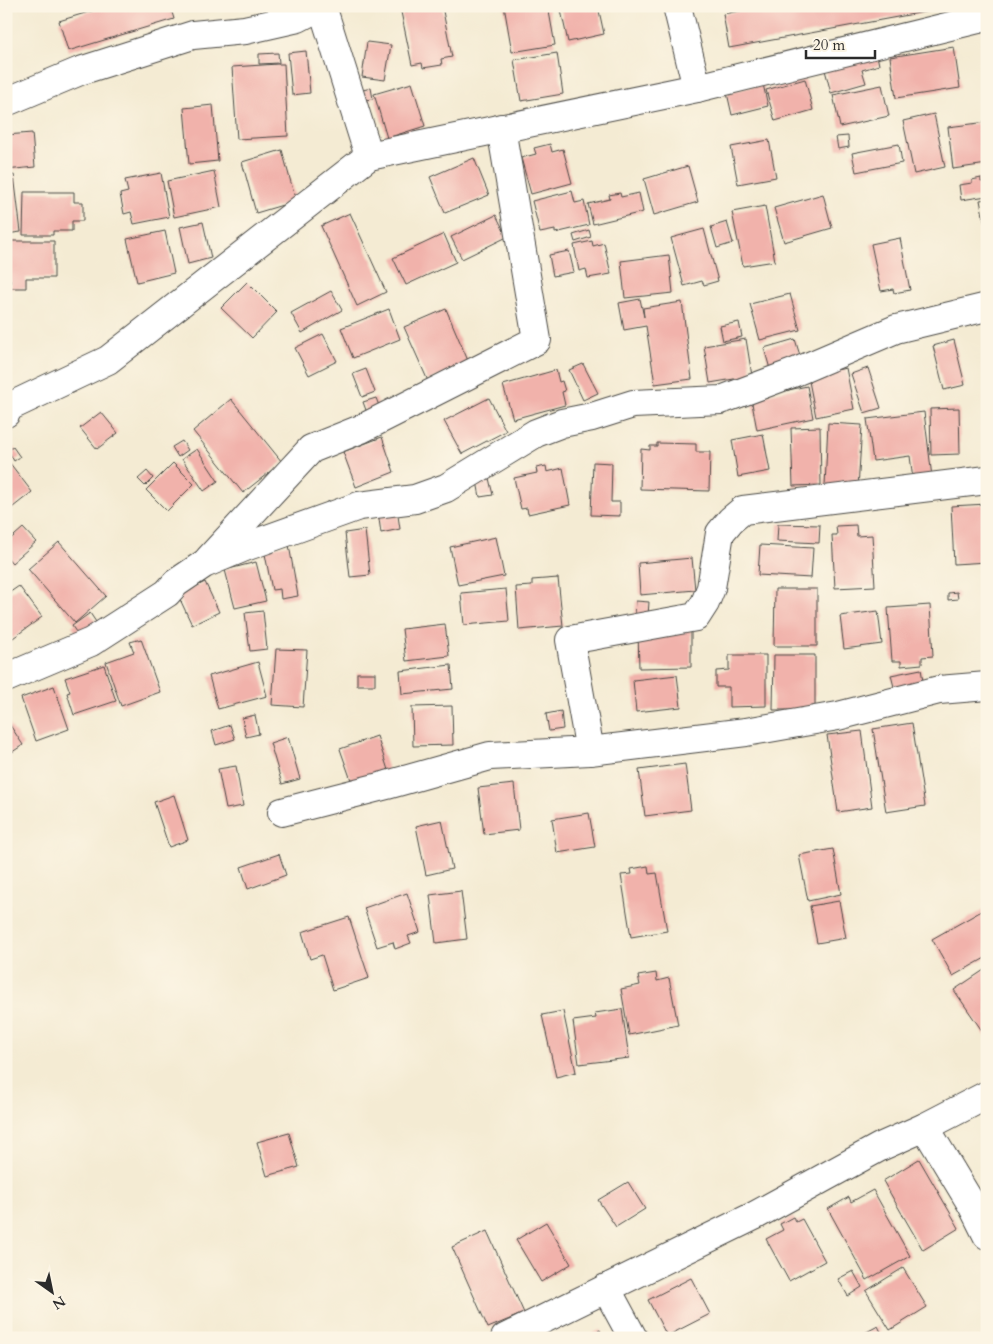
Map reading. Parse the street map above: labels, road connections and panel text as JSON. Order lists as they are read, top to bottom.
{
  "scale_bar": "20 m",
  "north": "bottom right"
}
